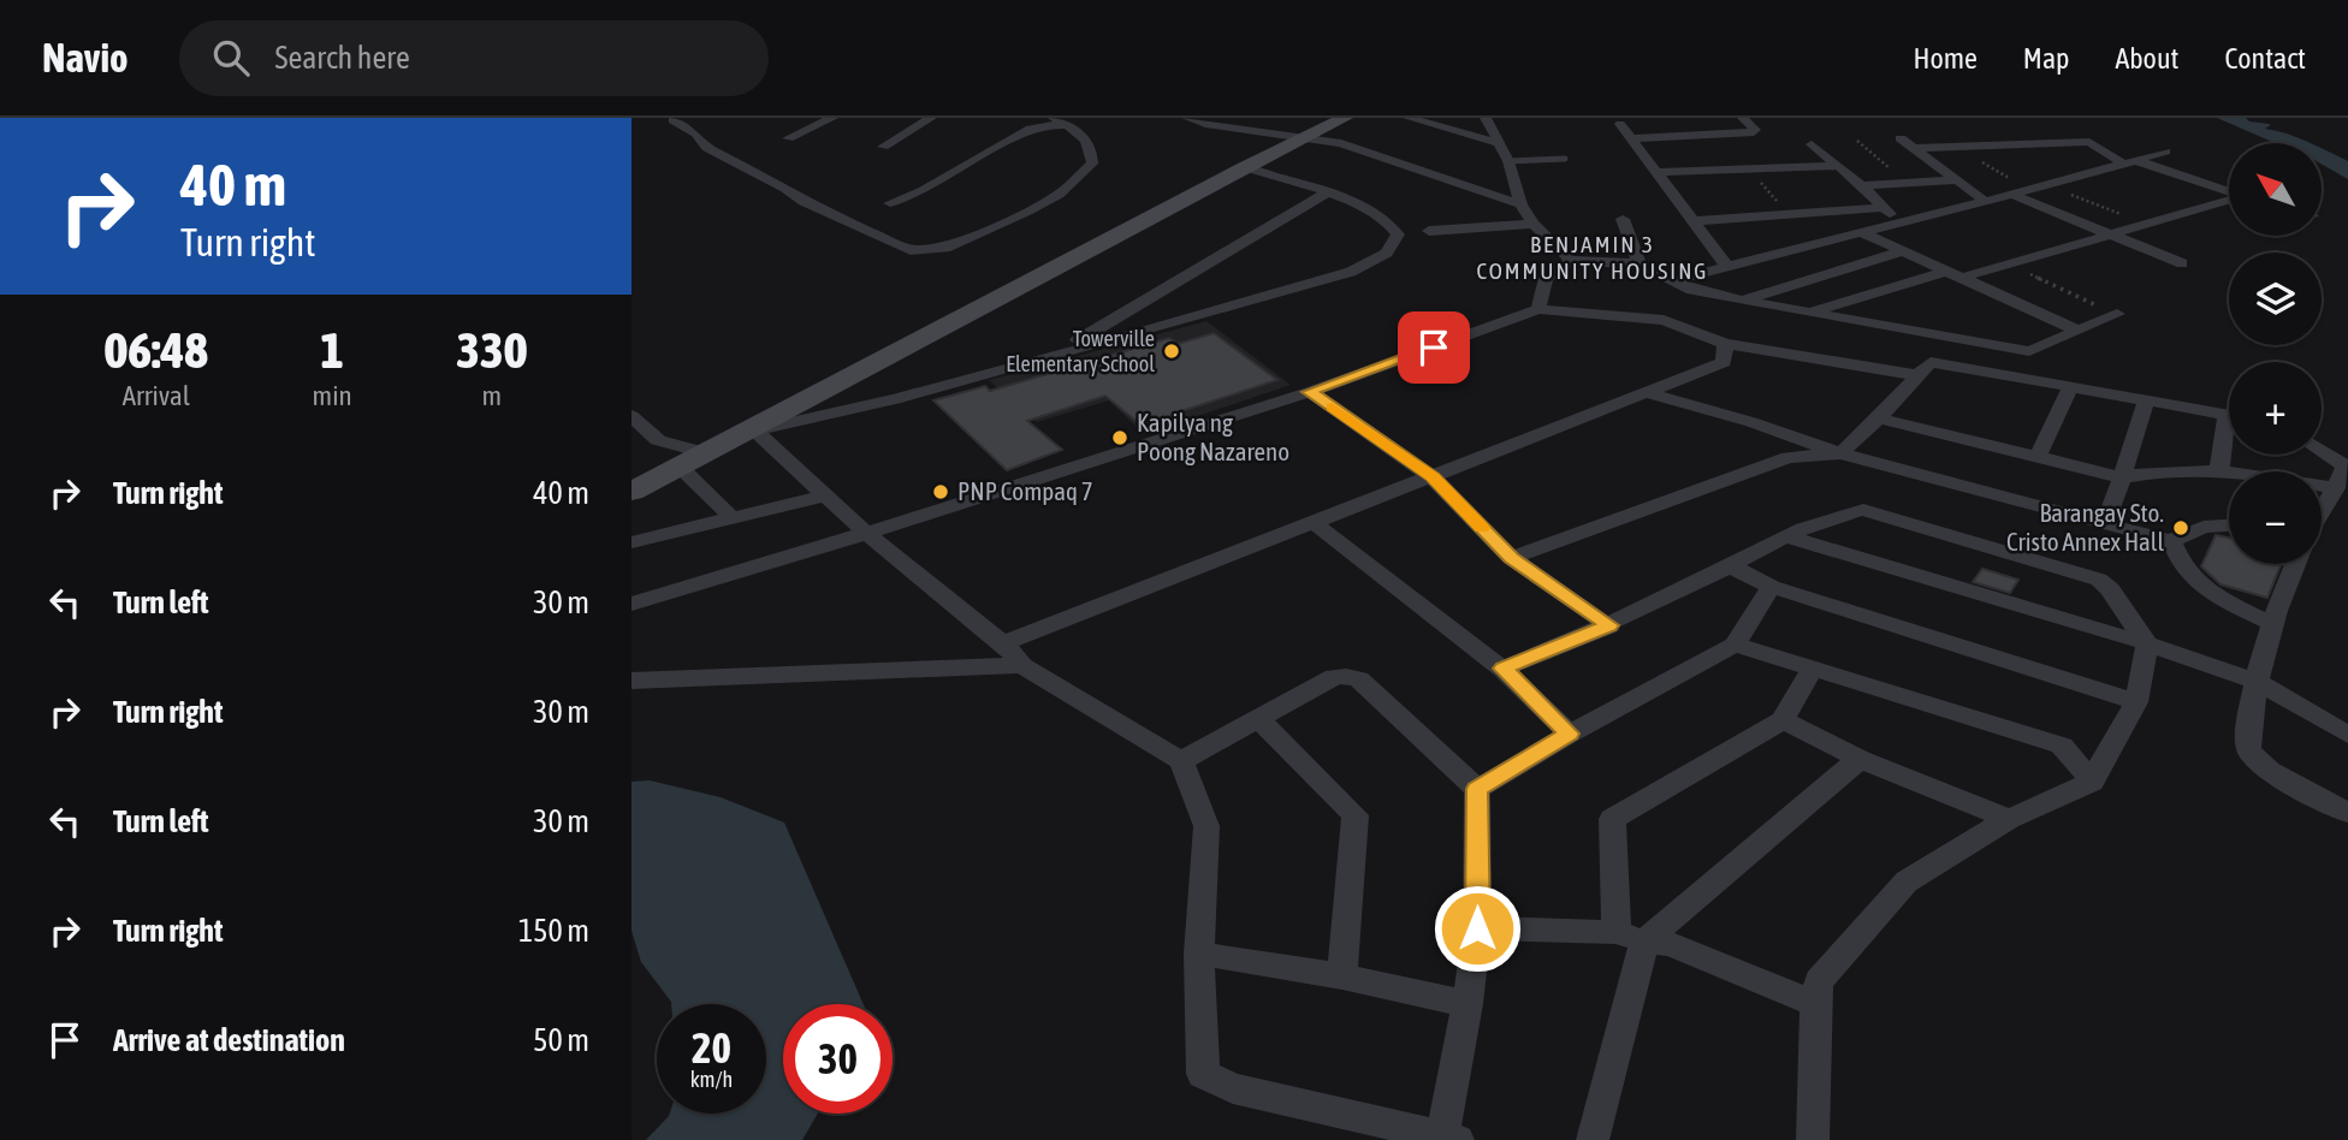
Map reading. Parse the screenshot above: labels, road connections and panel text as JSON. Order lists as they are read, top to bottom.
{
  "districts": ["BENJAMIN 3 COMMUNITY HOUSING"],
  "places": [
    "Towerville Elementary School",
    "Kapilya ng Poong Nazareno",
    "PNP Compaq 7",
    "Barangay Sto. Cristo Annex Hall"
  ],
  "north": "top left",
  "page": {
    "header": "Navio",
    "search": "Search here",
    "nav": [
      "Home",
      "Map",
      "About",
      "Contact"
    ],
    "turn": ["40 m", "Turn right"],
    "map_buttons": ["+", "−"],
    "eta": [
      "06:48",
      "Arrival",
      "1",
      "min",
      "330",
      "m"
    ],
    "list": [
      {
        "name": "Turn right",
        "value": "40 m"
      },
      {
        "name": "Turn left",
        "value": "30 m"
      },
      {
        "name": "Turn right",
        "value": "30 m"
      },
      {
        "name": "Turn left",
        "value": "30 m"
      },
      {
        "name": "Turn right",
        "value": "150 m"
      },
      {
        "name": "Arrive at destination",
        "value": "50 m"
      }
    ],
    "speed": "20 km/h",
    "limit": "30"
  }
}
